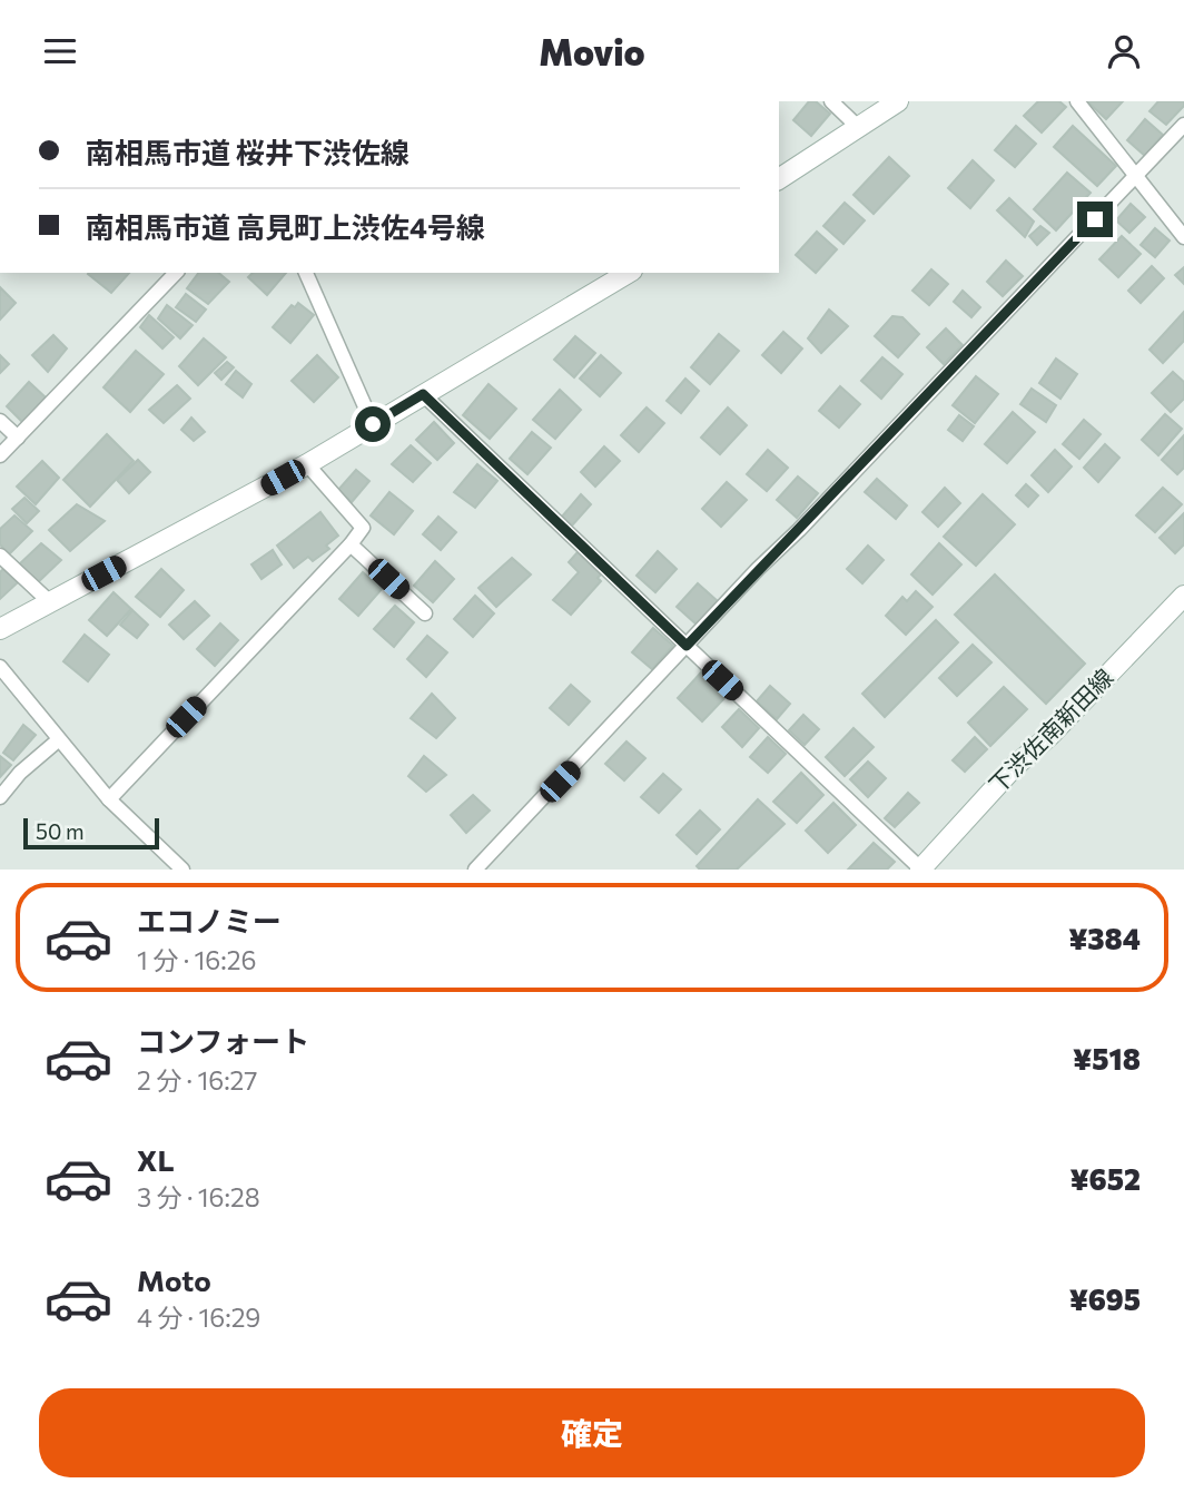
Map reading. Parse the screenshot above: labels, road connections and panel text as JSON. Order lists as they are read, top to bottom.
{
  "streets": {
    "street": ["下渋佐南新田線"]
  },
  "scale_bar": "50 m",
  "page": {
    "header": "Movio",
    "banner": ["南相馬市道 桜井下渋佐線", "南相馬市道 高見町上渋佐4号線"],
    "scale": "50 m",
    "list": [
      {
        "name": "エコノミー",
        "note": "1 分 · 16:26",
        "value": "¥384"
      },
      {
        "name": "コンフォート",
        "note": "2 分 · 16:27",
        "value": "¥518"
      },
      {
        "name": "XL",
        "note": "3 分 · 16:28",
        "value": "¥652"
      },
      {
        "name": "Moto",
        "note": "4 分 · 16:29",
        "value": "¥695"
      }
    ],
    "buttons": "確定"
  }
}
